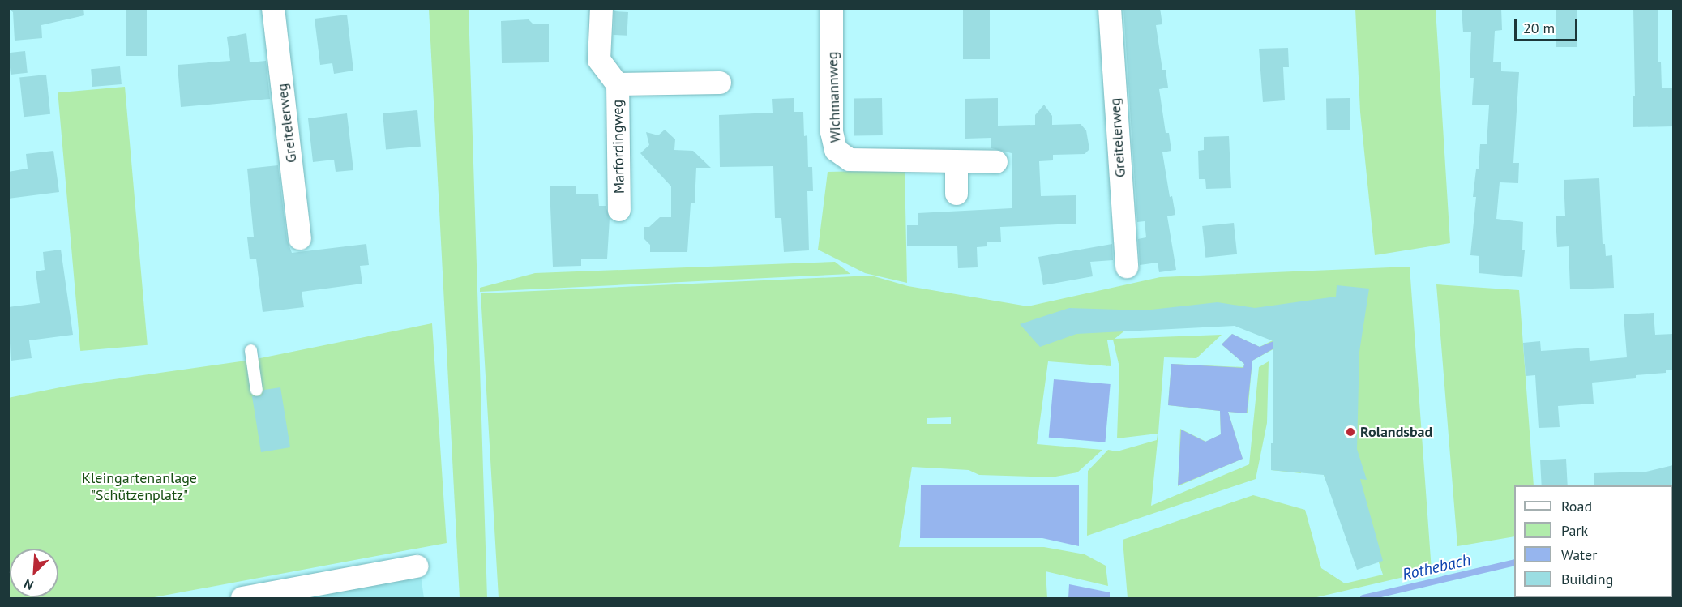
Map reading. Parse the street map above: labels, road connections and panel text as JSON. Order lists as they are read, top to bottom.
{
  "streets": {
    "street": ["Wichmannweg", "Greitelerweg", "Marfordingweg"]
  },
  "water": ["Rothebach"],
  "parks": ["Kleingartenanlage \"Schützenplatz\""],
  "places": ["Rolandsbad"],
  "legend": [
    "Road",
    "Park",
    "Water",
    "Building"
  ],
  "scale_bar": "20 m",
  "north": "bottom left"
}
